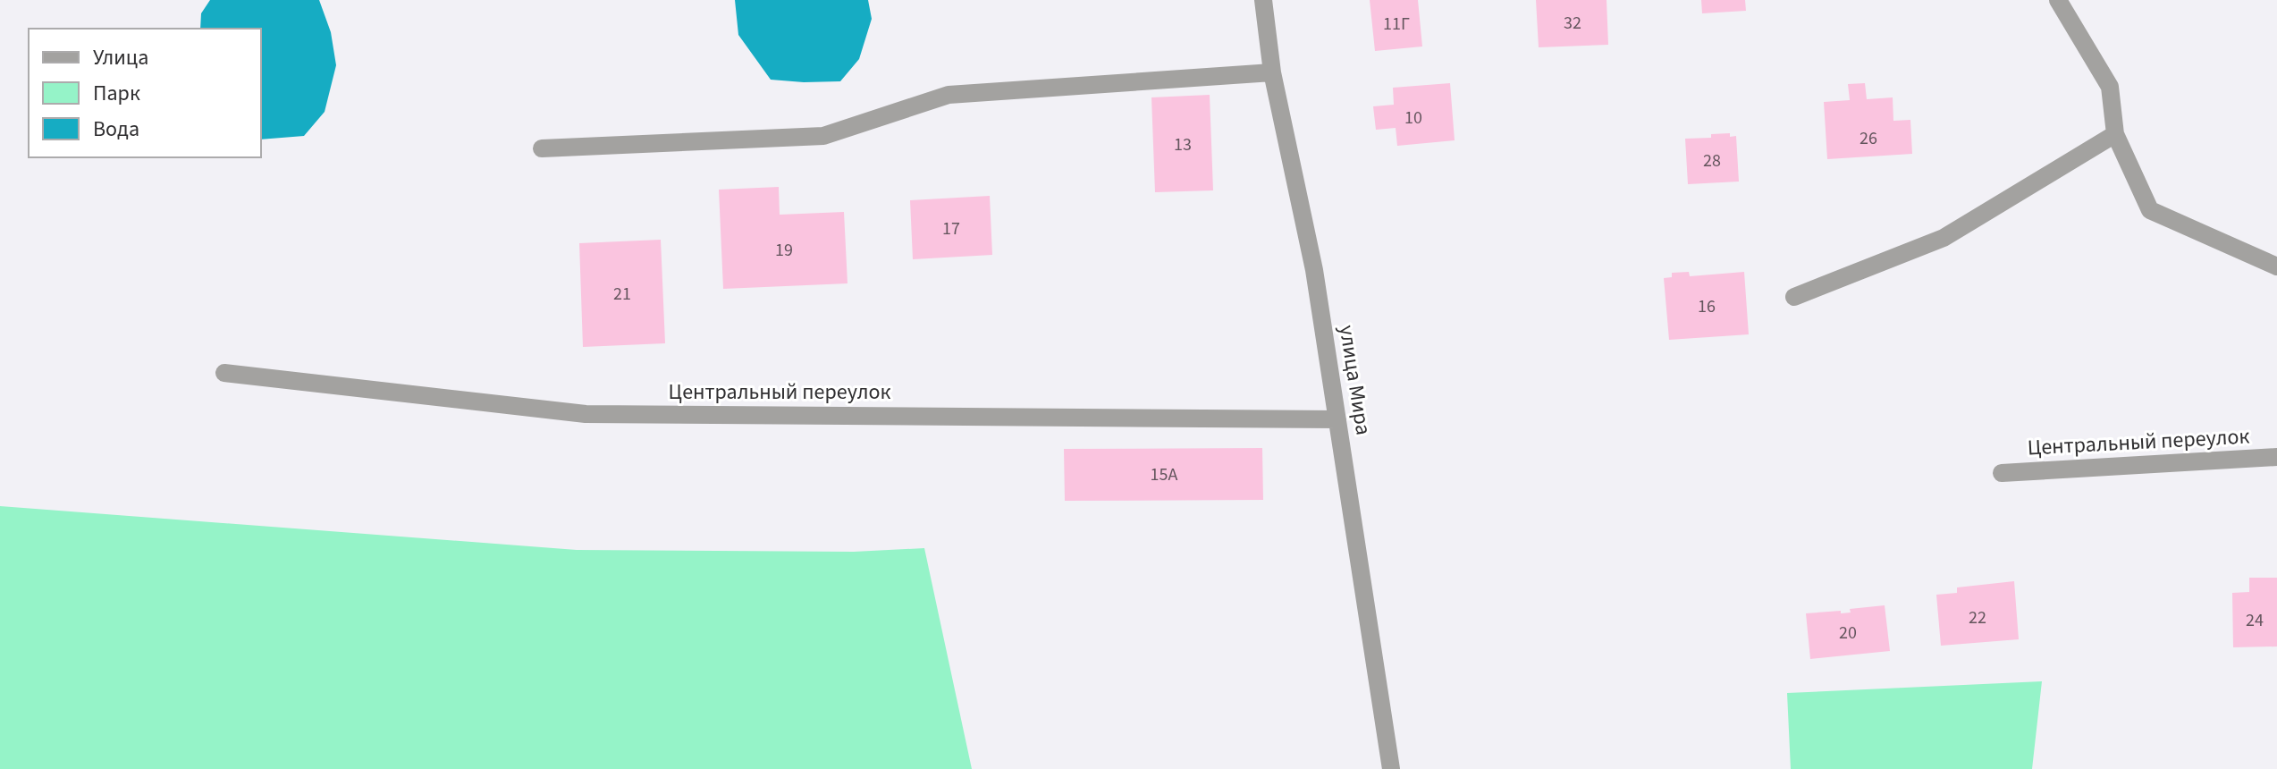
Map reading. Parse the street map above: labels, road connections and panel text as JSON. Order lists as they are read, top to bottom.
{
  "streets": {
    "street": ["улица Мира", "Центральный переулок"]
  },
  "crossings": [
    ["улица Мира", "Центральный переулок"]
  ],
  "house_numbers": [
    "32",
    "11Г",
    "10",
    "26",
    "13",
    "28",
    "17",
    "19",
    "21",
    "16",
    "15А",
    "22",
    "24",
    "20"
  ],
  "legend": ["Улица", "Парк", "Вода"]
}
